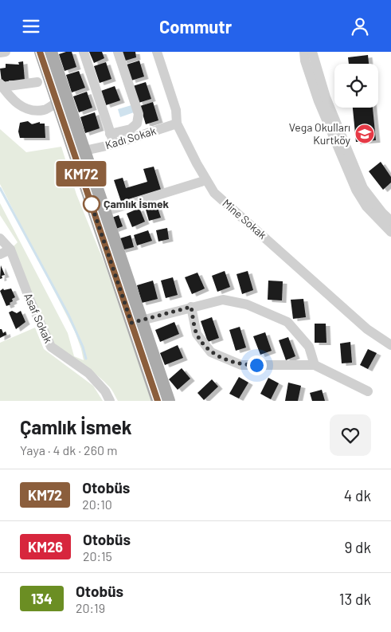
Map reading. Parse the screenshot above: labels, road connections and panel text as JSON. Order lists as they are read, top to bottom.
{
  "streets": {
    "street": ["Kadı Sokak", "Mine Sokak", "Asaf Sokak"]
  },
  "crossings": [
    ["Kadı Sokak", "Mine Sokak"]
  ],
  "places": {
    "school or university": ["Vega Okulları Kurtköy"],
    "other": ["Çamlık İsmek"]
  },
  "lines": ["bus line KM72"],
  "page": {
    "header": "Commutr",
    "on_map": "KM72",
    "heading": ["Çamlık İsmek", "Yaya · 4 dk · 260 m"],
    "list": [
      {
        "mark": "KM72",
        "name": "Otobüs",
        "note": "20:10",
        "value": "4 dk"
      },
      {
        "mark": "KM26",
        "name": "Otobüs",
        "note": "20:15",
        "value": "9 dk"
      },
      {
        "mark": "134",
        "name": "Otobüs",
        "note": "20:19",
        "value": "13 dk"
      }
    ]
  }
}
